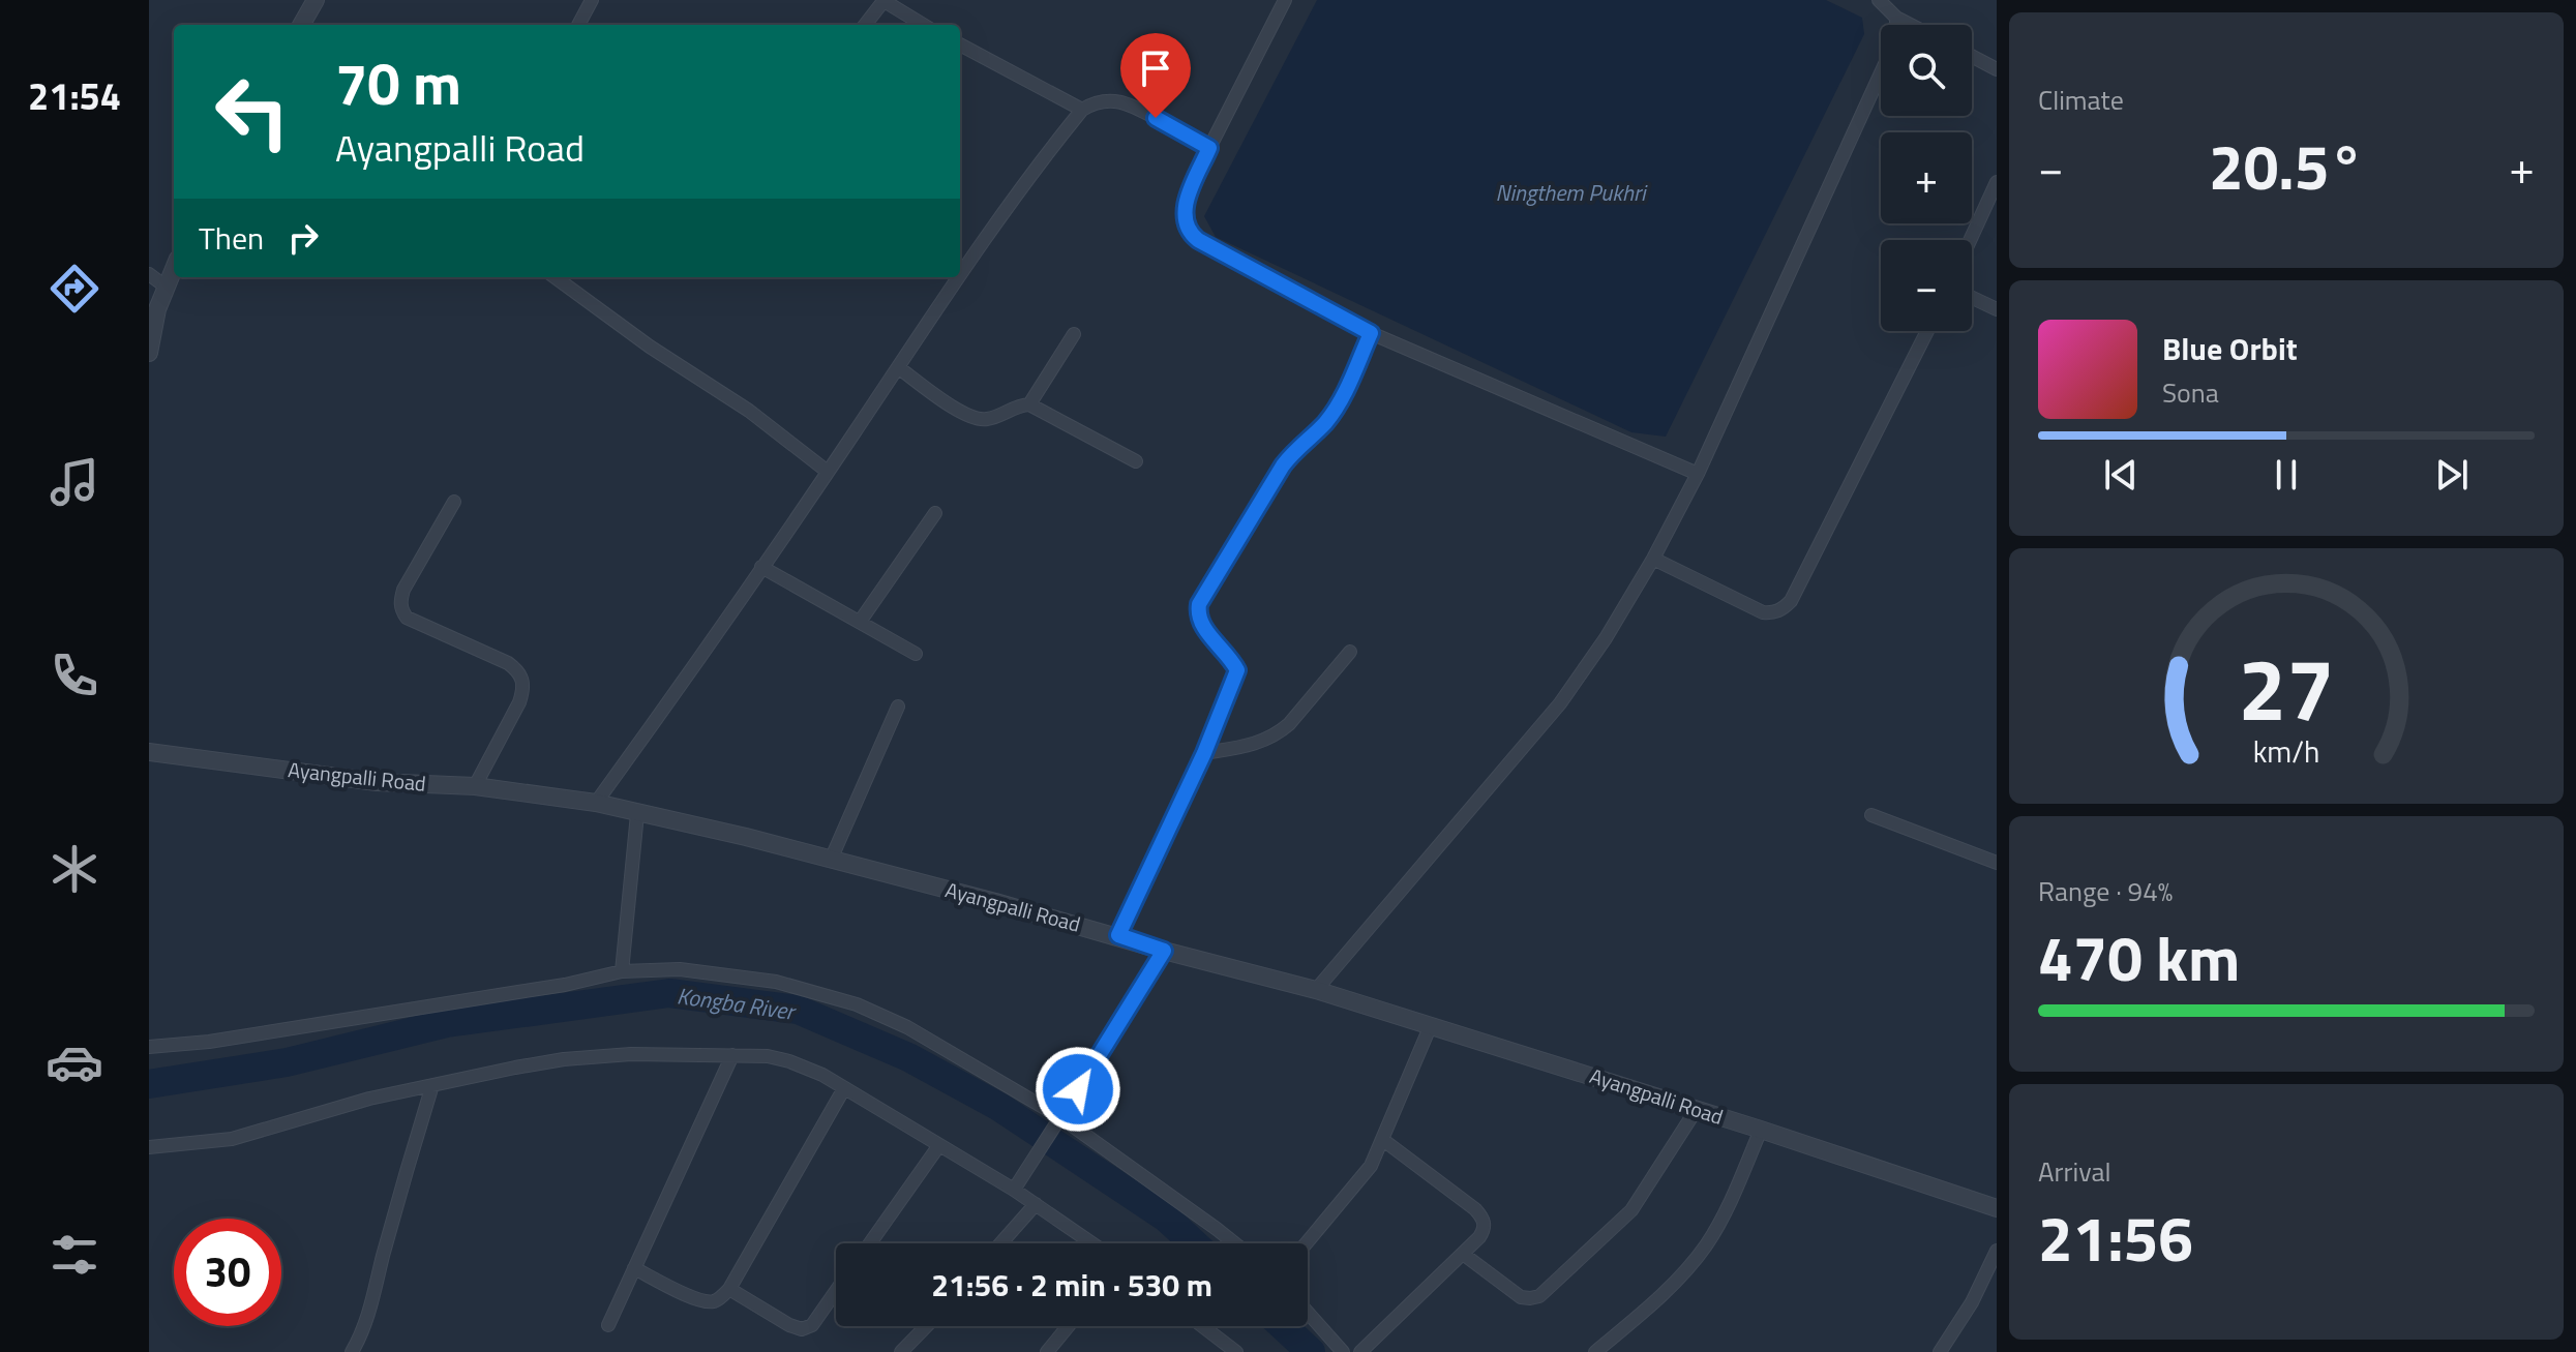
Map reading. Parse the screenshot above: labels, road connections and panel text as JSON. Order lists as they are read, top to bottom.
{
  "streets": {
    "street": ["Ayangpalli Road"]
  },
  "water": ["Ningthem Pukhri", "Kongba River"],
  "page": {
    "tabs": "21:54",
    "tile": [
      "Climate",
      ["Range · 94%", "470 km"],
      ["Arrival", "21:56"]
    ],
    "map_buttons": ["+", "−"],
    "turn": ["70 m", "Ayangpalli Road"],
    "heat": ["−", "20.5°", "+"],
    "then": "Then",
    "song": ["Blue Orbit", "Sona"],
    "limit": "30",
    "trip": "21:56 · 2 min · 530 m",
    "gauge": ["27", "km/h"]
  }
}
